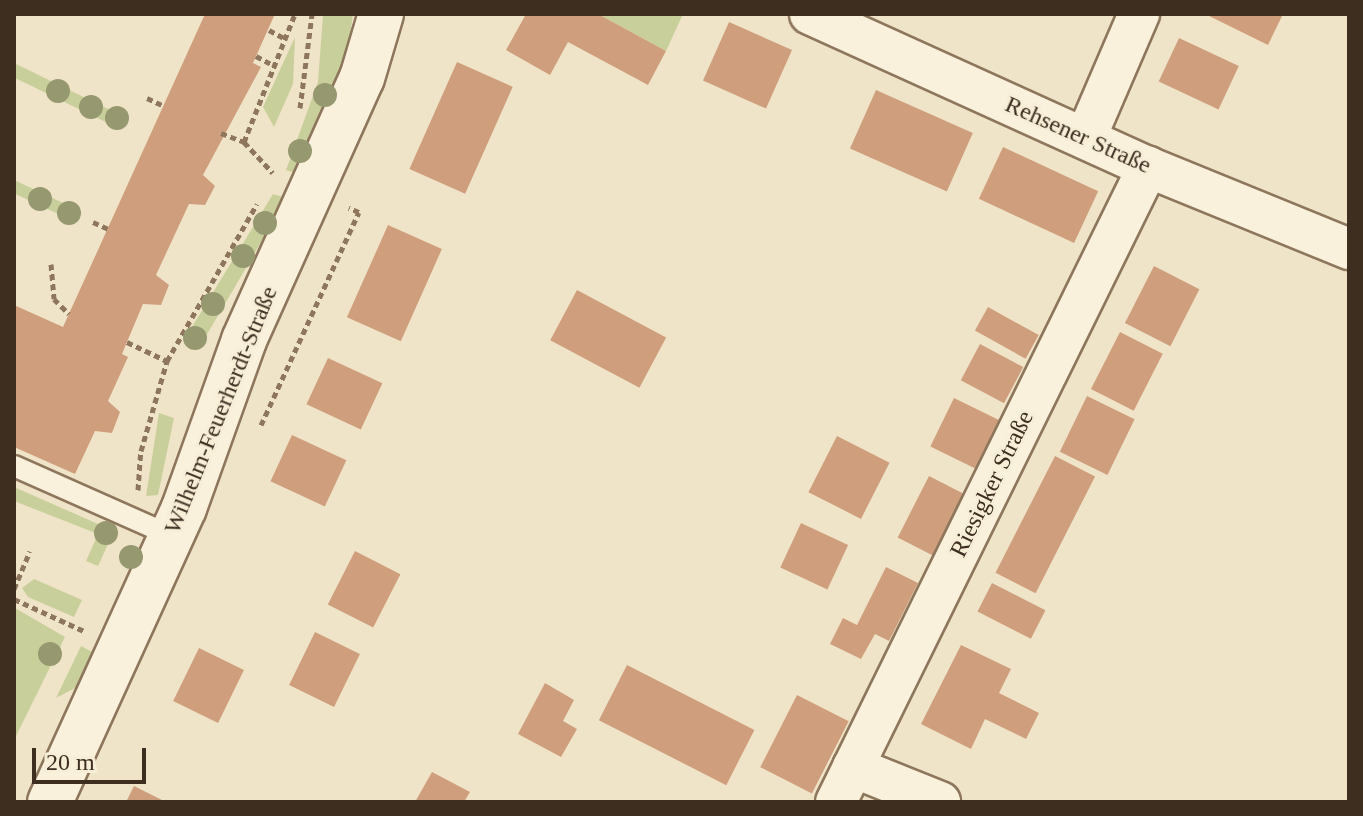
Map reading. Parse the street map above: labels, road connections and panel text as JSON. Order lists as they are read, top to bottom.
{
  "streets": {
    "main road": ["Wilhelm-Feuerherdt-Straße"],
    "street": ["Rehsener Straße", "Riesigker Straße"]
  },
  "crossings": [
    ["Rehsener Straße", "Riesigker Straße"]
  ],
  "scale_bar": "20 m"
}
